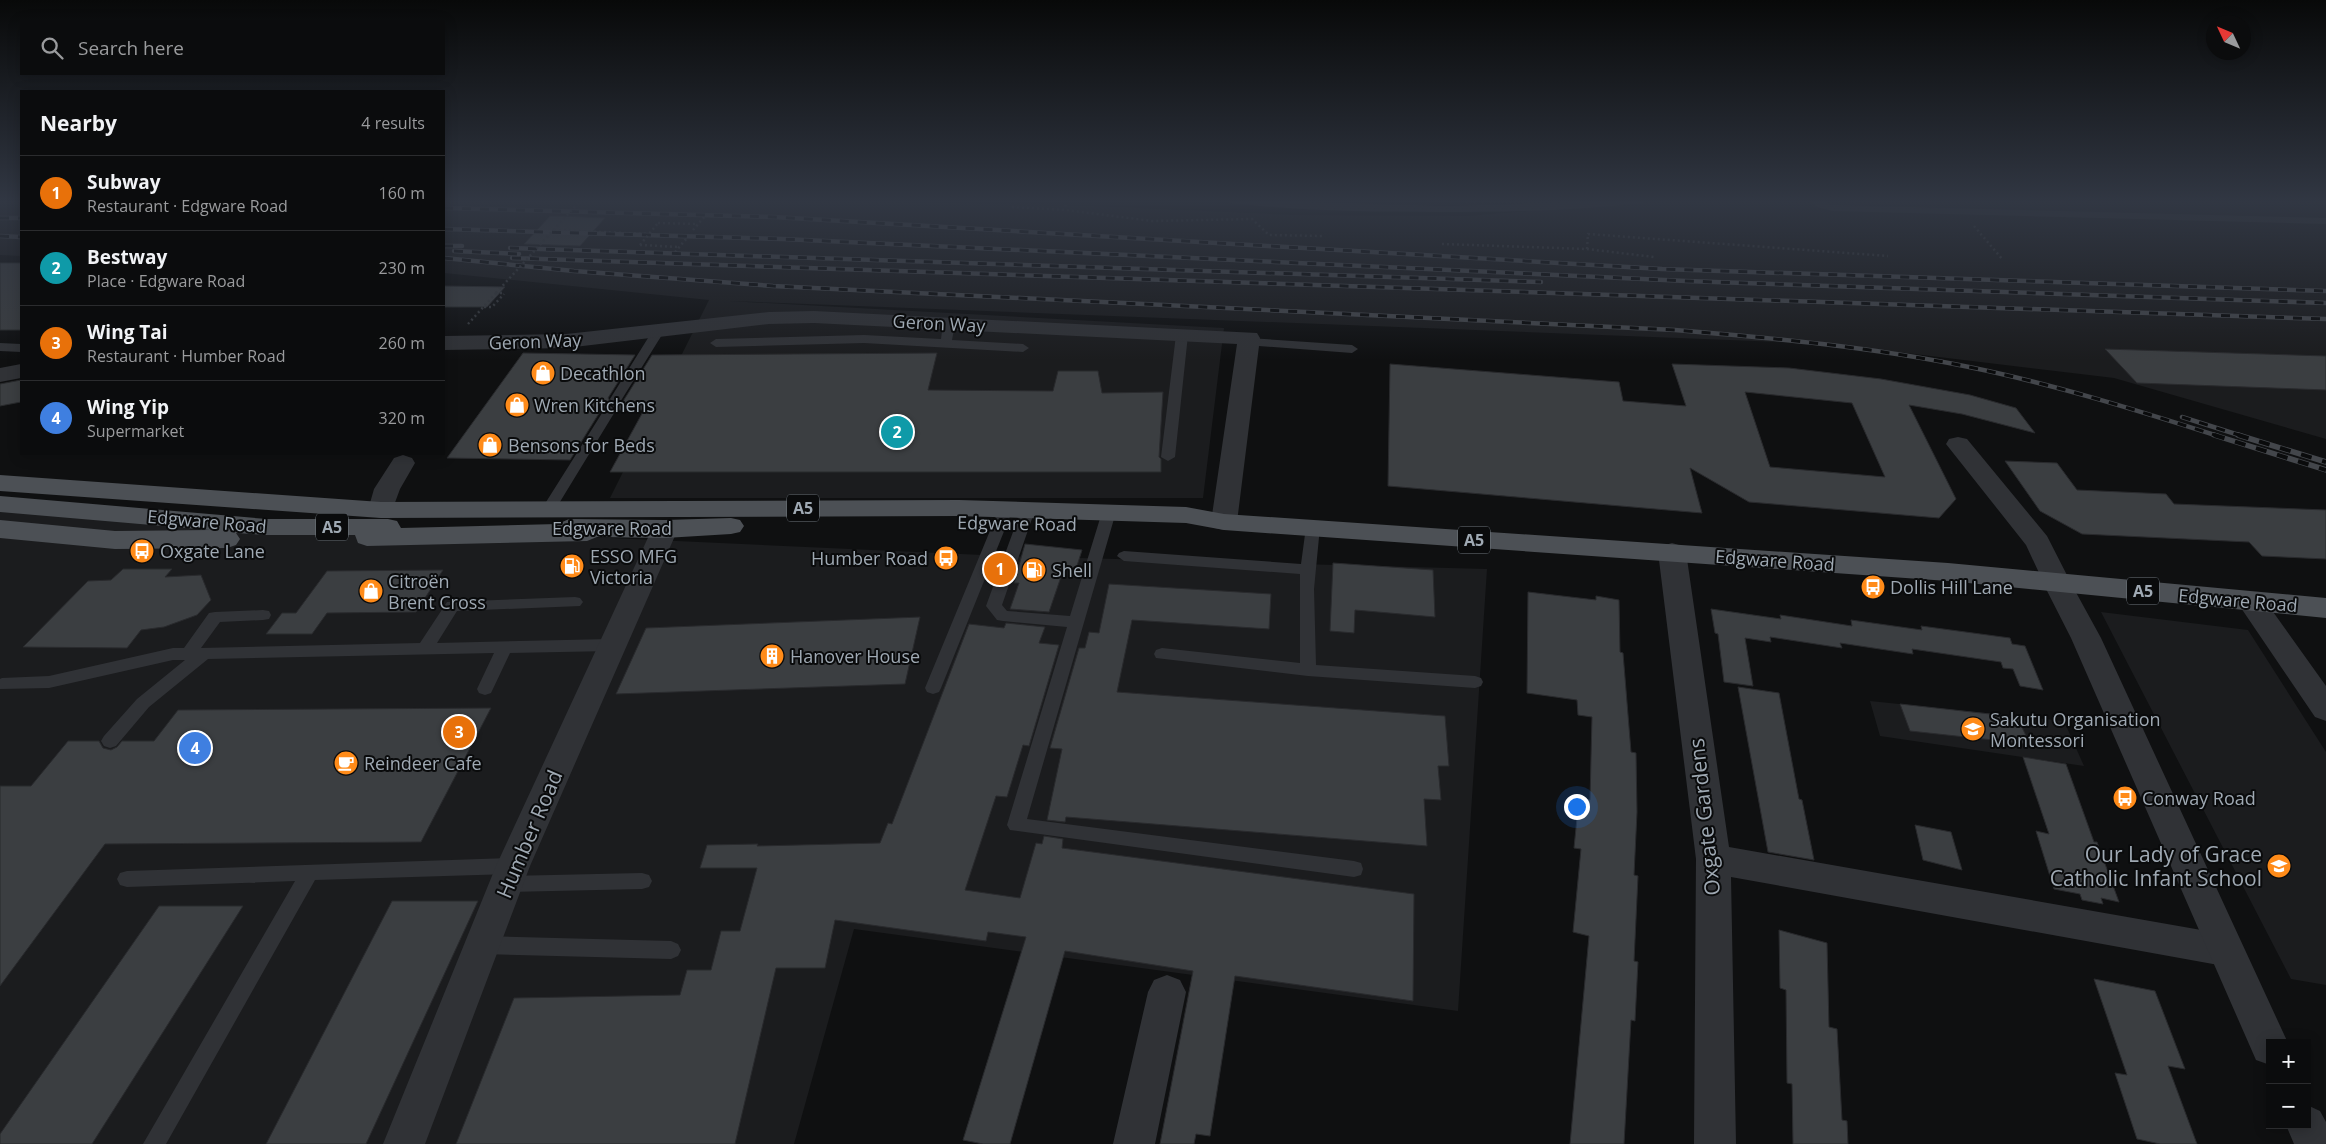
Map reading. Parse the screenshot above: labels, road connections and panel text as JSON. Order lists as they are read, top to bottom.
{
  "streets": {
    "main road": ["A5", "Edgware Road"],
    "street": ["Geron Way", "Oxgate Gardens", "Humber Road"]
  },
  "crossings": [
    ["Edgware Road", "Oxgate Gardens"],
    ["Edgware Road", "Humber Road"]
  ],
  "places": {
    "shop": [
      "Decathlon",
      "Wren Kitchens",
      "Bensons for Beds",
      "Citroën Brent Cross"
    ],
    "bus stop": [
      "Oxgate Lane",
      "Humber Road",
      "Dollis Hill Lane",
      "Conway Road"
    ],
    "fuel station": ["ESSO MFG Victoria", "Shell"],
    "building": ["Hanover House"],
    "school or university": ["Sakutu Organisation Montessori", "Our Lady of Grace Catholic Infant School"],
    "cafe": ["Reindeer Cafe"]
  },
  "north": "top left",
  "page": {
    "search": "Search here",
    "heading": ["Nearby", "4 results"],
    "list": [
      {
        "mark": "1",
        "name": "Subway",
        "note": "Restaurant · Edgware Road",
        "value": "160 m"
      },
      {
        "mark": "2",
        "name": "Bestway",
        "note": "Place · Edgware Road",
        "value": "230 m"
      },
      {
        "mark": "3",
        "name": "Wing Tai",
        "note": "Restaurant · Humber Road",
        "value": "260 m"
      },
      {
        "mark": "4",
        "name": "Wing Yip",
        "note": "Supermarket",
        "value": "320 m"
      }
    ],
    "pins": [
      "2",
      "1",
      "3",
      "4"
    ],
    "map_buttons": ["+", "−"]
  }
}
